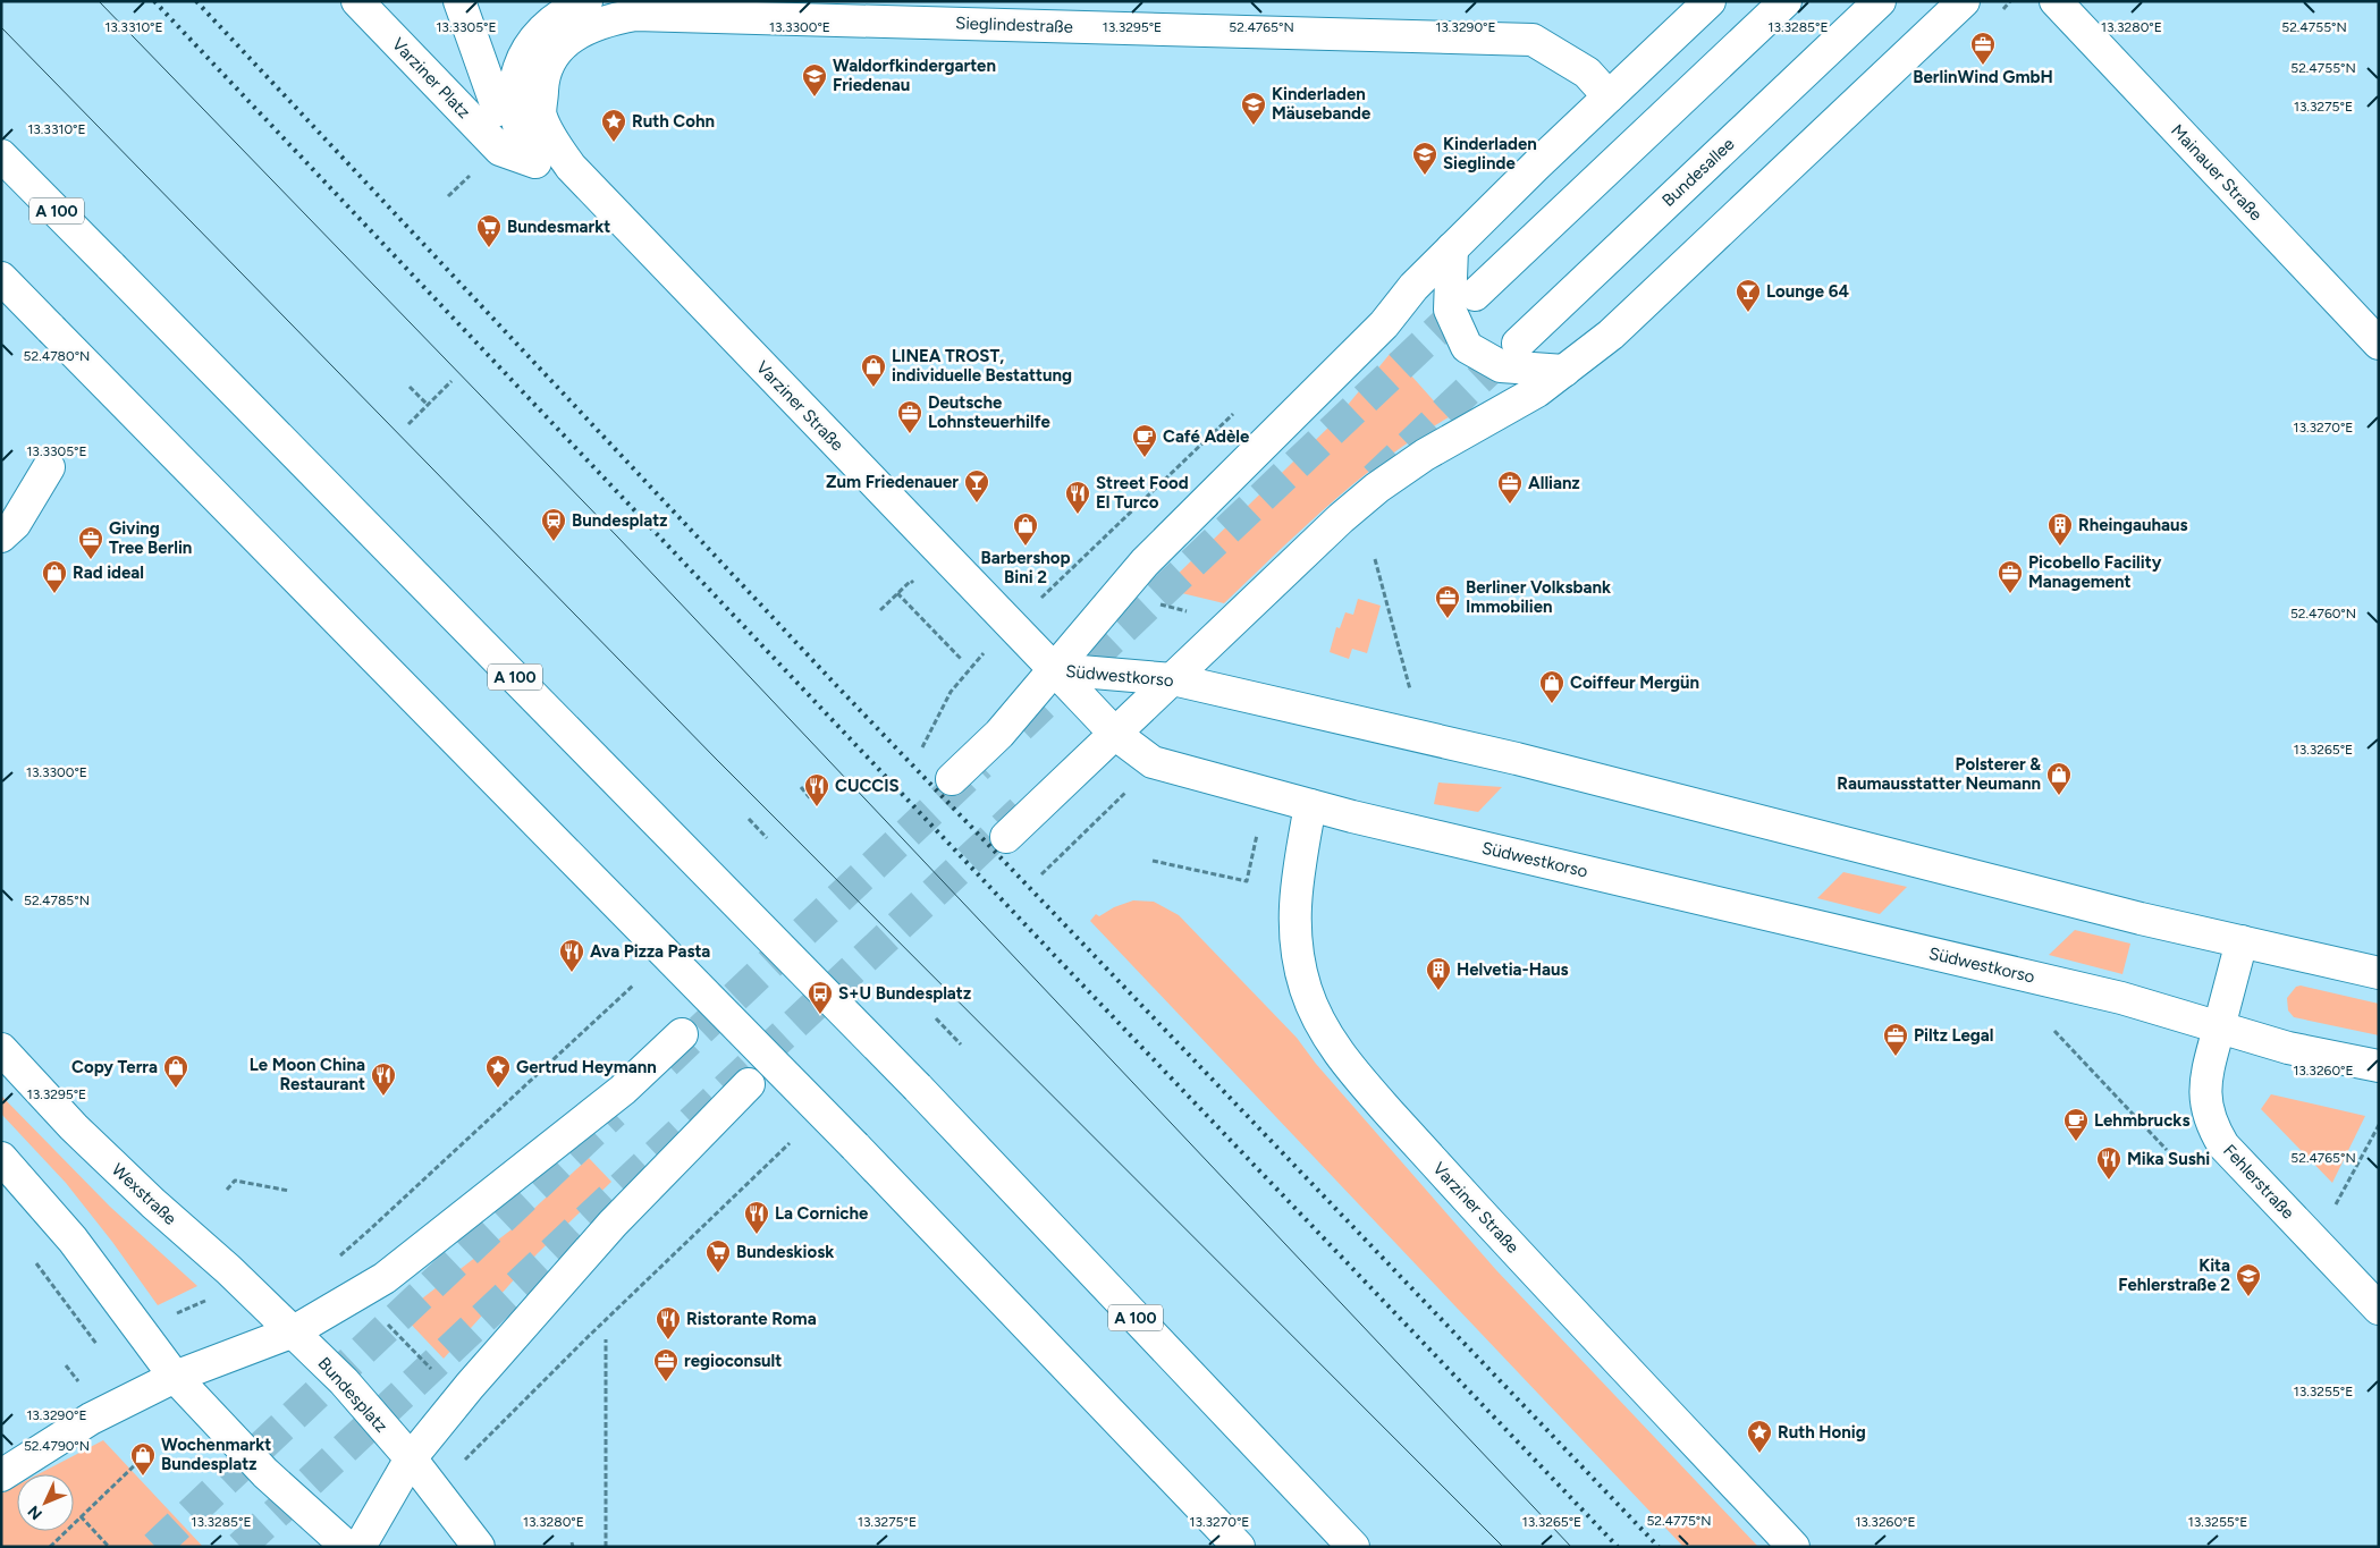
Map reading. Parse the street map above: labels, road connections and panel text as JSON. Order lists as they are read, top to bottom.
{
  "streets": {
    "main road": [
      "Sieglindestraße",
      "Varziner Platz",
      "Bundesallee",
      "Mainauer Straße",
      "A 100",
      "Varziner Straße",
      "Südwestkorso",
      "Fehlerstraße",
      "Wexstraße",
      "Bundesplatz"
    ]
  },
  "crossings": [
    ["Sieglindestraße", "Varziner Straße"],
    ["Varziner Straße", "Südwestkorso"],
    ["Südwestkorso", "Fehlerstraße"],
    ["Wexstraße", "Bundesplatz"]
  ],
  "places": {
    "office": [
      "BerlinWind GmbH",
      "Deutsche Lohnsteuerhilfe",
      "Allianz",
      "Giving Tree Berlin",
      "Picobello Facility Management",
      "Berliner Volksbank Immobilien",
      "Piltz Legal",
      "regioconsult"
    ],
    "school or university": [
      "Waldorfkindergarten Friedenau",
      "Kinderladen Mäusebande",
      "Kinderladen Sieglinde",
      "Kita Fehlerstraße 2"
    ],
    "place": ["Ruth Cohn", "Gertrud Heymann", "Ruth Honig"],
    "supermarket": ["Bundesmarkt", "Bundeskiosk"],
    "bar": ["Lounge 64", "Zum Friedenauer"],
    "shop": [
      "LINEA TROST, individuelle Bestattung",
      "Barbershop Bini 2",
      "Rad ideal",
      "Coiffeur Mergün",
      "Polsterer & Raumausstatter Neumann",
      "Copy Terra",
      "Wochenmarkt Bundesplatz"
    ],
    "cafe": ["Café Adèle", "Lehmbrucks"],
    "restaurant": [
      "Street Food El Turco",
      "CUCCIS",
      "Ava Pizza Pasta",
      "Le Moon China Restaurant",
      "Mika Sushi",
      "La Corniche",
      "Ristorante Roma"
    ],
    "station": ["Bundesplatz"],
    "building": ["Rheingauhaus", "Helvetia-Haus"],
    "bus stop": ["S+U Bundesplatz"]
  },
  "north": "bottom left",
  "coordinates": [
    "13.3310°E",
    "13.3305°E",
    "13.3300°E",
    "13.3295°E",
    "13.3290°E",
    "13.3285°E",
    "13.3280°E",
    "52.4765°N",
    "52.4755°N",
    "13.3275°E",
    "52.4780°N",
    "13.3270°E",
    "52.4760°N",
    "13.3265°E",
    "52.4785°N",
    "13.3260°E",
    "13.3255°E",
    "52.4790°N",
    "52.4775°N"
  ]
}
